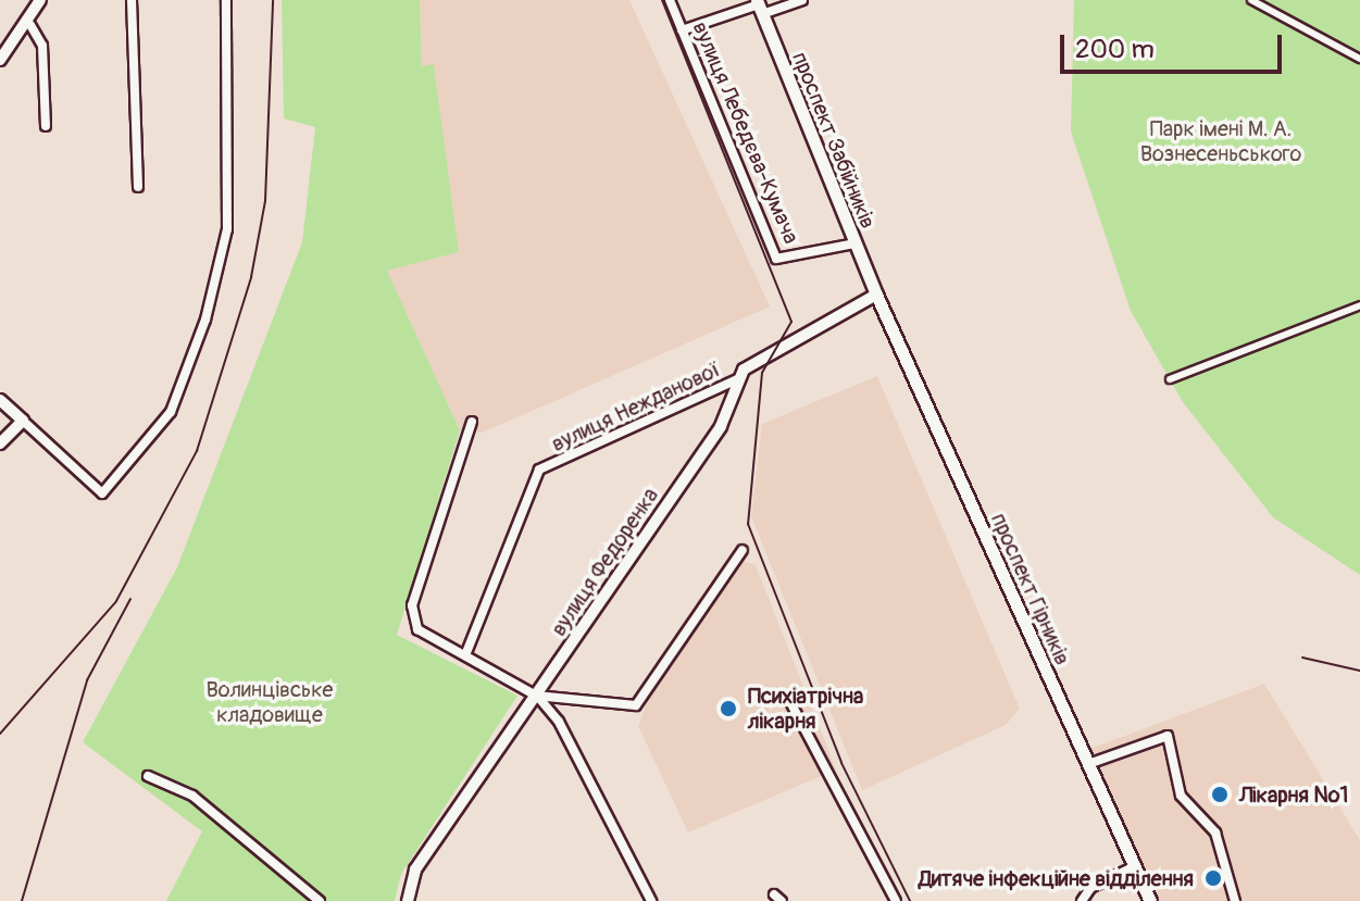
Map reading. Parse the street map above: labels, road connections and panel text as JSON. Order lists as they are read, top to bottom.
{
  "streets": {
    "main road": ["проспект Забійників", "проспект Гірників"],
    "street": ["вулиця Лебедєва-Кумача", "вулиця Нежданової", "вулиця Федоренка"]
  },
  "crossings": [
    ["вулиця Лебедєва-Кумача", "проспект Забійників"],
    ["проспект Забійників", "проспект Гірників"],
    ["вулиця Нежданової", "вулиця Федоренка"]
  ],
  "parks": ["Парк імені М. А. Вознесеньського", "Волинцівське кладовище"],
  "places": ["Психіатрічна лікарня", "Лікарня №1", "Дитяче інфекційне відділення"],
  "scale_bar": "200 m"
}
